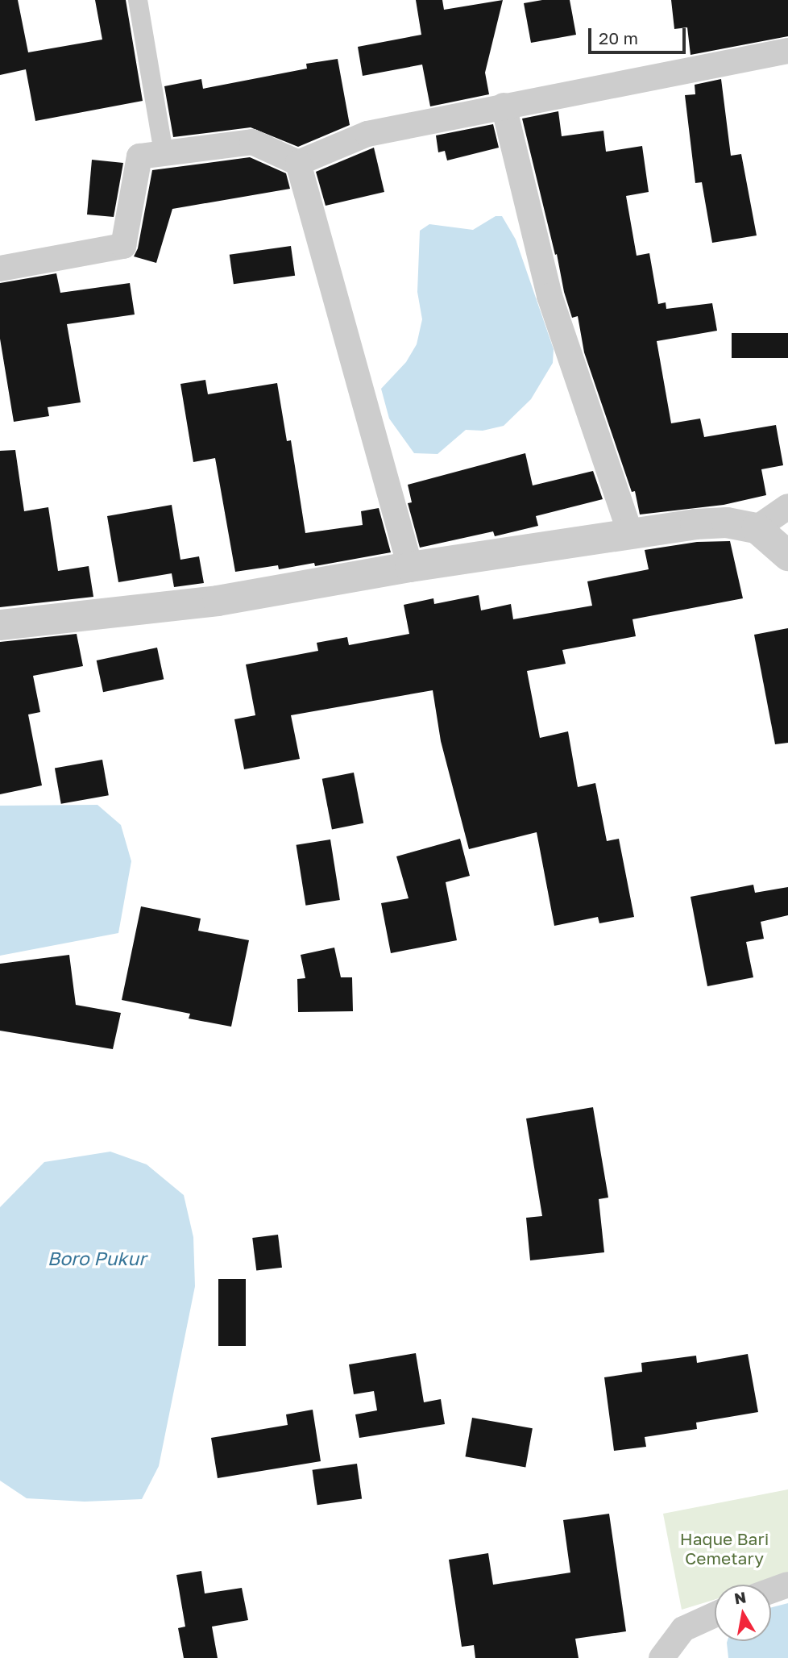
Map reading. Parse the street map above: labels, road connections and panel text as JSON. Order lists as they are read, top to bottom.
{
  "water": ["Boro Pukur"],
  "parks": ["Haque Bari Cemetary"],
  "scale_bar": "20 m",
  "north": "top"
}
